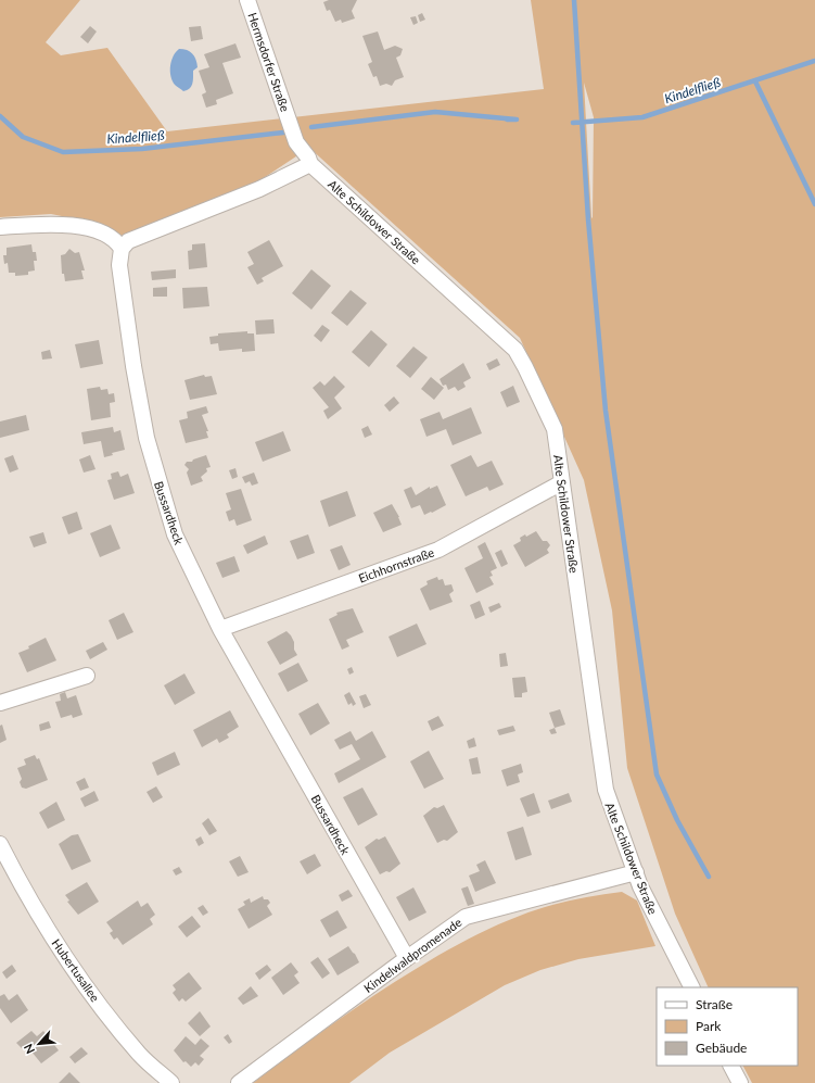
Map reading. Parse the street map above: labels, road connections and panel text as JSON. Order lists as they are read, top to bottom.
{
  "streets": {
    "street": [
      "Hermsdorfer Straße",
      "Alte Schildower Straße",
      "Bussardheck",
      "Eichhornstraße",
      "Kindelwaldpromenade",
      "Hubertusallee"
    ]
  },
  "crossings": [
    ["Hermsdorfer Straße", "Alte Schildower Straße"],
    ["Alte Schildower Straße", "Eichhornstraße"],
    ["Alte Schildower Straße", "Kindelwaldpromenade"],
    ["Bussardheck", "Eichhornstraße"],
    ["Bussardheck", "Kindelwaldpromenade"]
  ],
  "water": ["Kindelfließ"],
  "legend": ["Straße", "Park", "Gebäude"],
  "north": "bottom left"
}
